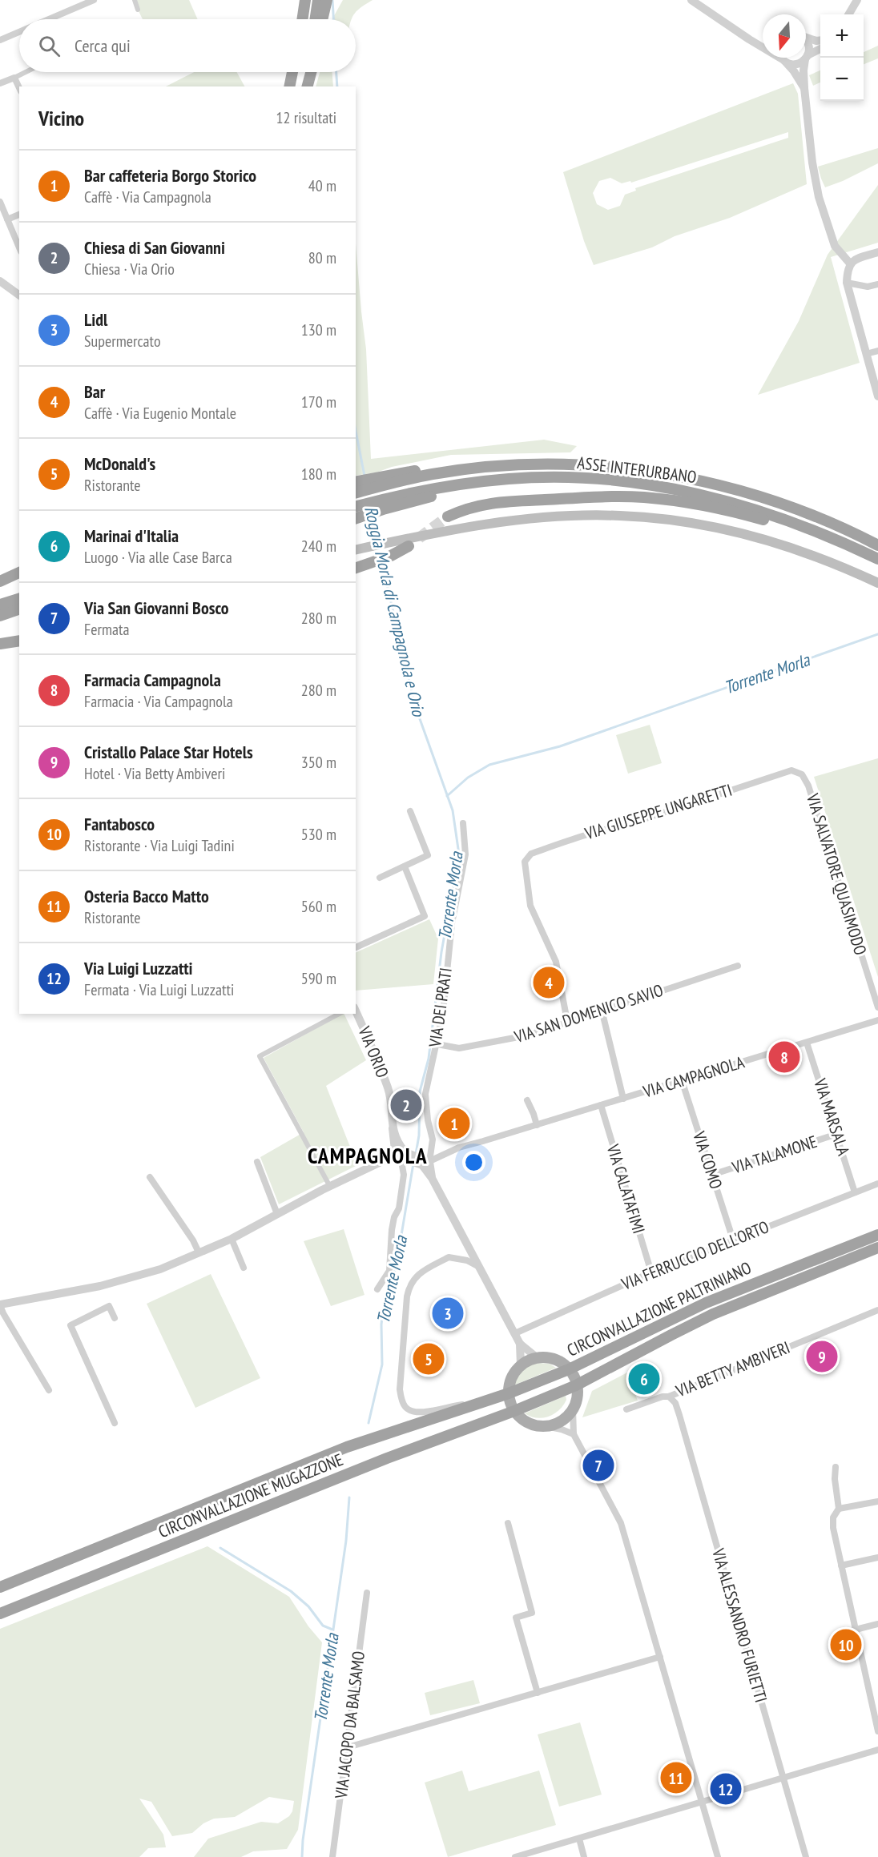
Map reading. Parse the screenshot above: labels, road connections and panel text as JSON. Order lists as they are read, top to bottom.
{
  "streets": {
    "highway": ["ASSE INTERURBANO", "CIRCONVALLAZIONE PALTRINIANO", "CIRCONVALLAZIONE MUGAZZONE"],
    "street": [
      "VIA GIUSEPPE UNGARETTI",
      "VIA SALVATORE QUASIMODO",
      "VIA DEI PRATI",
      "VIA SAN DOMENICO SAVIO",
      "VIA ORIO",
      "VIA CAMPAGNOLA",
      "VIA MARSALA",
      "VIA TALAMONE",
      "VIA COMO",
      "VIA CALATAFIMI",
      "VIA FERRUCCIO DELL'ORTO",
      "VIA BETTY AMBIVERI",
      "VIA ALESSANDRO FURIETTI",
      "VIA JACOPO DA BALSAMO"
    ]
  },
  "crossings": [
    ["VIA GIUSEPPE UNGARETTI", "VIA SALVATORE QUASIMODO"],
    ["VIA GIUSEPPE UNGARETTI", "VIA SAN DOMENICO SAVIO"],
    ["VIA DEI PRATI", "VIA SAN DOMENICO SAVIO"],
    ["VIA DEI PRATI", "VIA CAMPAGNOLA"],
    ["VIA CAMPAGNOLA", "VIA MARSALA"],
    ["VIA CAMPAGNOLA", "VIA COMO"],
    ["VIA CAMPAGNOLA", "VIA CALATAFIMI"],
    ["VIA MARSALA", "VIA TALAMONE"],
    ["VIA MARSALA", "VIA FERRUCCIO DELL'ORTO"],
    ["VIA TALAMONE", "VIA COMO"],
    ["VIA COMO", "VIA FERRUCCIO DELL'ORTO"],
    ["VIA CALATAFIMI", "VIA FERRUCCIO DELL'ORTO"],
    ["VIA FERRUCCIO DELL'ORTO", "CIRCONVALLAZIONE PALTRINIANO"],
    ["VIA FERRUCCIO DELL'ORTO", "CIRCONVALLAZIONE MUGAZZONE"],
    ["CIRCONVALLAZIONE PALTRINIANO", "CIRCONVALLAZIONE MUGAZZONE"],
    ["VIA BETTY AMBIVERI", "VIA ALESSANDRO FURIETTI"]
  ],
  "districts": ["CAMPAGNOLA"],
  "water": ["Roggia Morla di Campagnola e Orio", "Torrente Morla"],
  "north": "bottom",
  "page": {
    "map_buttons": ["+", "−"],
    "search": "Cerca qui",
    "heading": ["Vicino", "12 risultati"],
    "list": [
      {
        "mark": "1",
        "name": "Bar caffeteria Borgo Storico",
        "note": "Caffè · Via Campagnola",
        "value": "40 m"
      },
      {
        "mark": "2",
        "name": "Chiesa di San Giovanni",
        "note": "Chiesa · Via Orio",
        "value": "80 m"
      },
      {
        "mark": "3",
        "name": "Lidl",
        "note": "Supermercato",
        "value": "130 m"
      },
      {
        "mark": "4",
        "name": "Bar",
        "note": "Caffè · Via Eugenio Montale",
        "value": "170 m"
      },
      {
        "mark": "5",
        "name": "McDonald's",
        "note": "Ristorante",
        "value": "180 m"
      },
      {
        "mark": "6",
        "name": "Marinai d'Italia",
        "note": "Luogo · Via alle Case Barca",
        "value": "240 m"
      },
      {
        "mark": "7",
        "name": "Via San Giovanni Bosco",
        "note": "Fermata",
        "value": "280 m"
      },
      {
        "mark": "8",
        "name": "Farmacia Campagnola",
        "note": "Farmacia · Via Campagnola",
        "value": "280 m"
      },
      {
        "mark": "9",
        "name": "Cristallo Palace Star Hotels",
        "note": "Hotel · Via Betty Ambiveri",
        "value": "350 m"
      },
      {
        "mark": "10",
        "name": "Fantabosco",
        "note": "Ristorante · Via Luigi Tadini",
        "value": "530 m"
      },
      {
        "mark": "11",
        "name": "Osteria Bacco Matto",
        "note": "Ristorante",
        "value": "560 m"
      },
      {
        "mark": "12",
        "name": "Via Luigi Luzzatti",
        "note": "Fermata · Via Luigi Luzzatti",
        "value": "590 m"
      }
    ],
    "pins": [
      "4",
      "8",
      "2",
      "1",
      "3",
      "9",
      "5",
      "6",
      "7",
      "10",
      "11",
      "12"
    ]
  }
}
